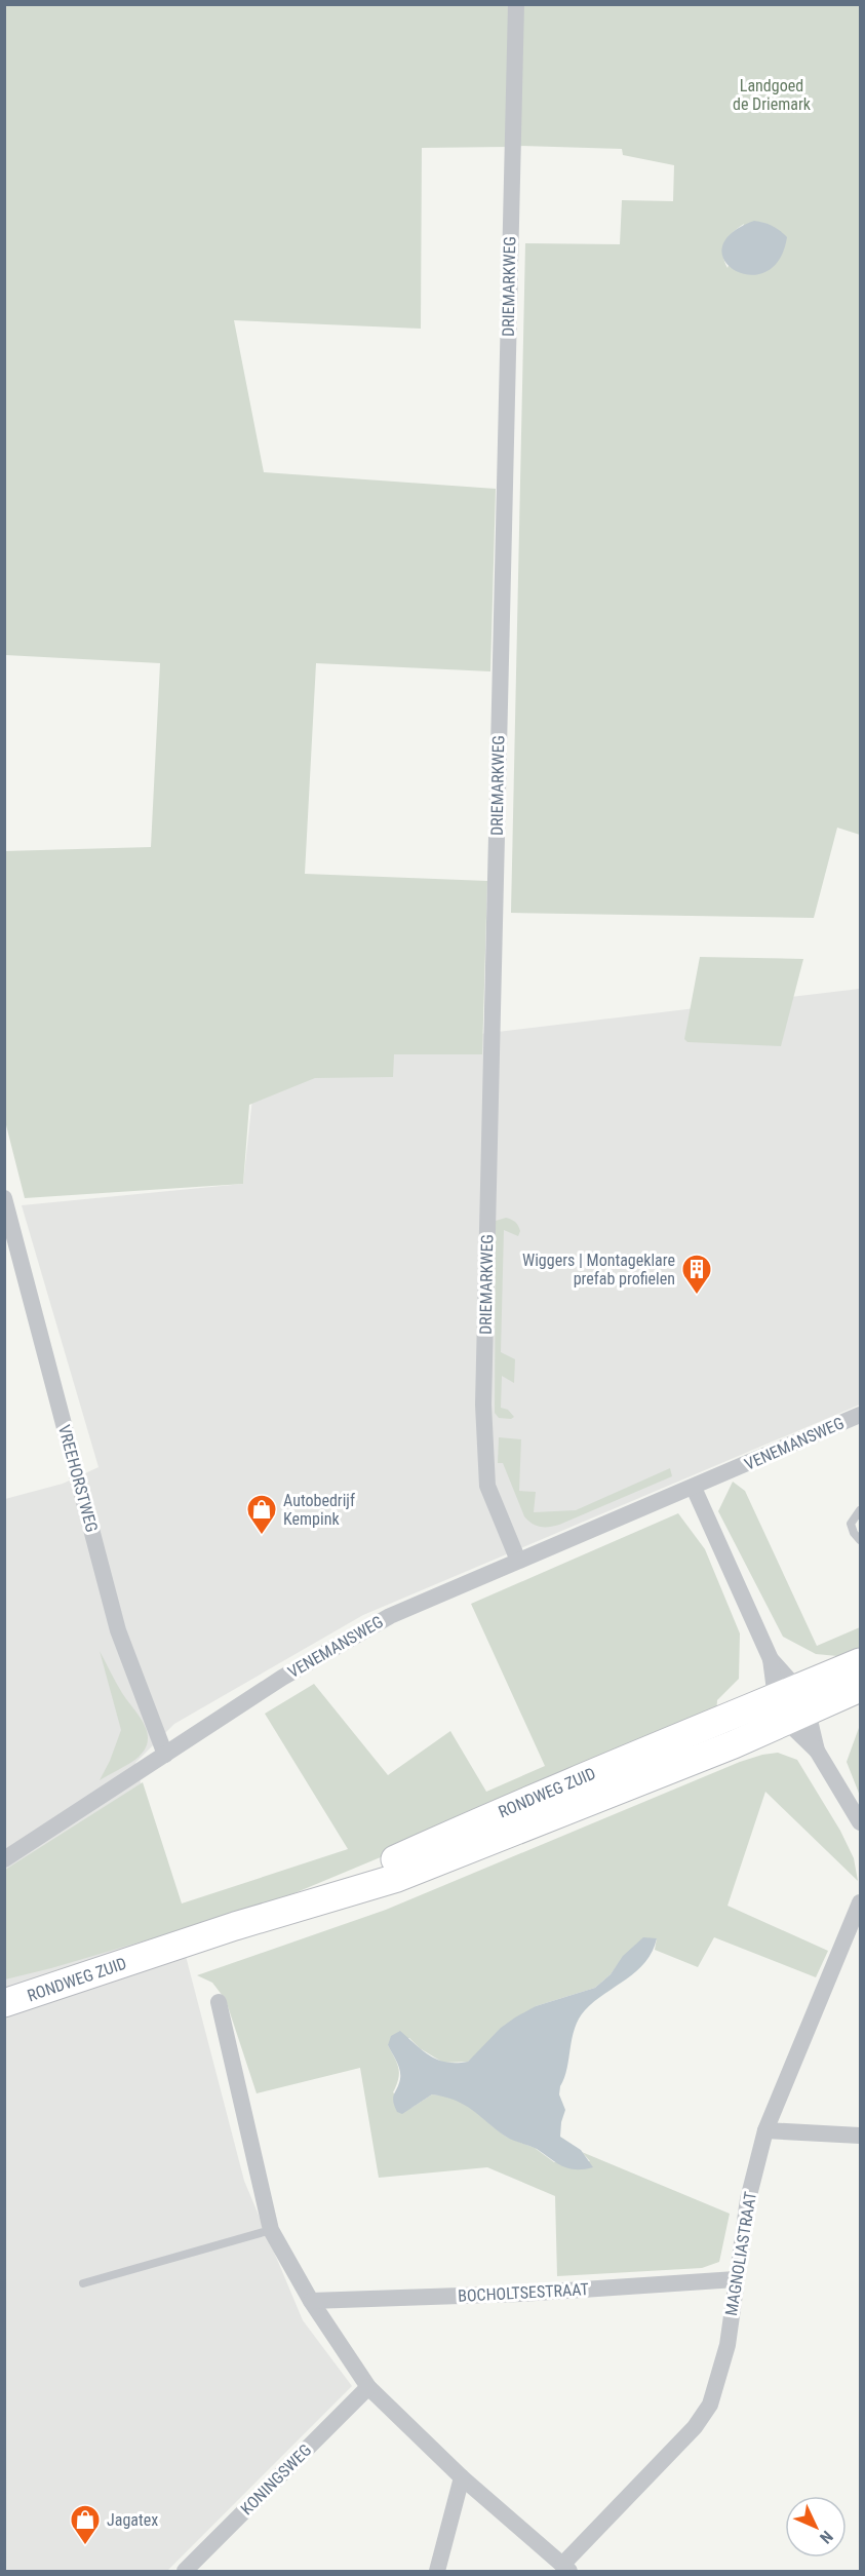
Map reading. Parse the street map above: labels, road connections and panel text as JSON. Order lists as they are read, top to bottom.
{
  "streets": {
    "main road": ["RONDWEG ZUID"],
    "street": [
      "DRIEMARKWEG",
      "VENEMANSWEG",
      "VREEHORSTWEG",
      "MAGNOLIASTRAAT",
      "BOCHOLTSESTRAAT",
      "KONINGSWEG"
    ]
  },
  "crossings": [
    ["DRIEMARKWEG", "VENEMANSWEG"],
    ["VENEMANSWEG", "VREEHORSTWEG"],
    ["MAGNOLIASTRAAT", "BOCHOLTSESTRAAT"]
  ],
  "parks": ["Landgoed de Driemark"],
  "places": {
    "building": ["Wiggers | Montageklare prefab profielen"],
    "shop": ["Autobedrijf Kempink", "Jagatex"]
  },
  "north": "bottom right"
}
